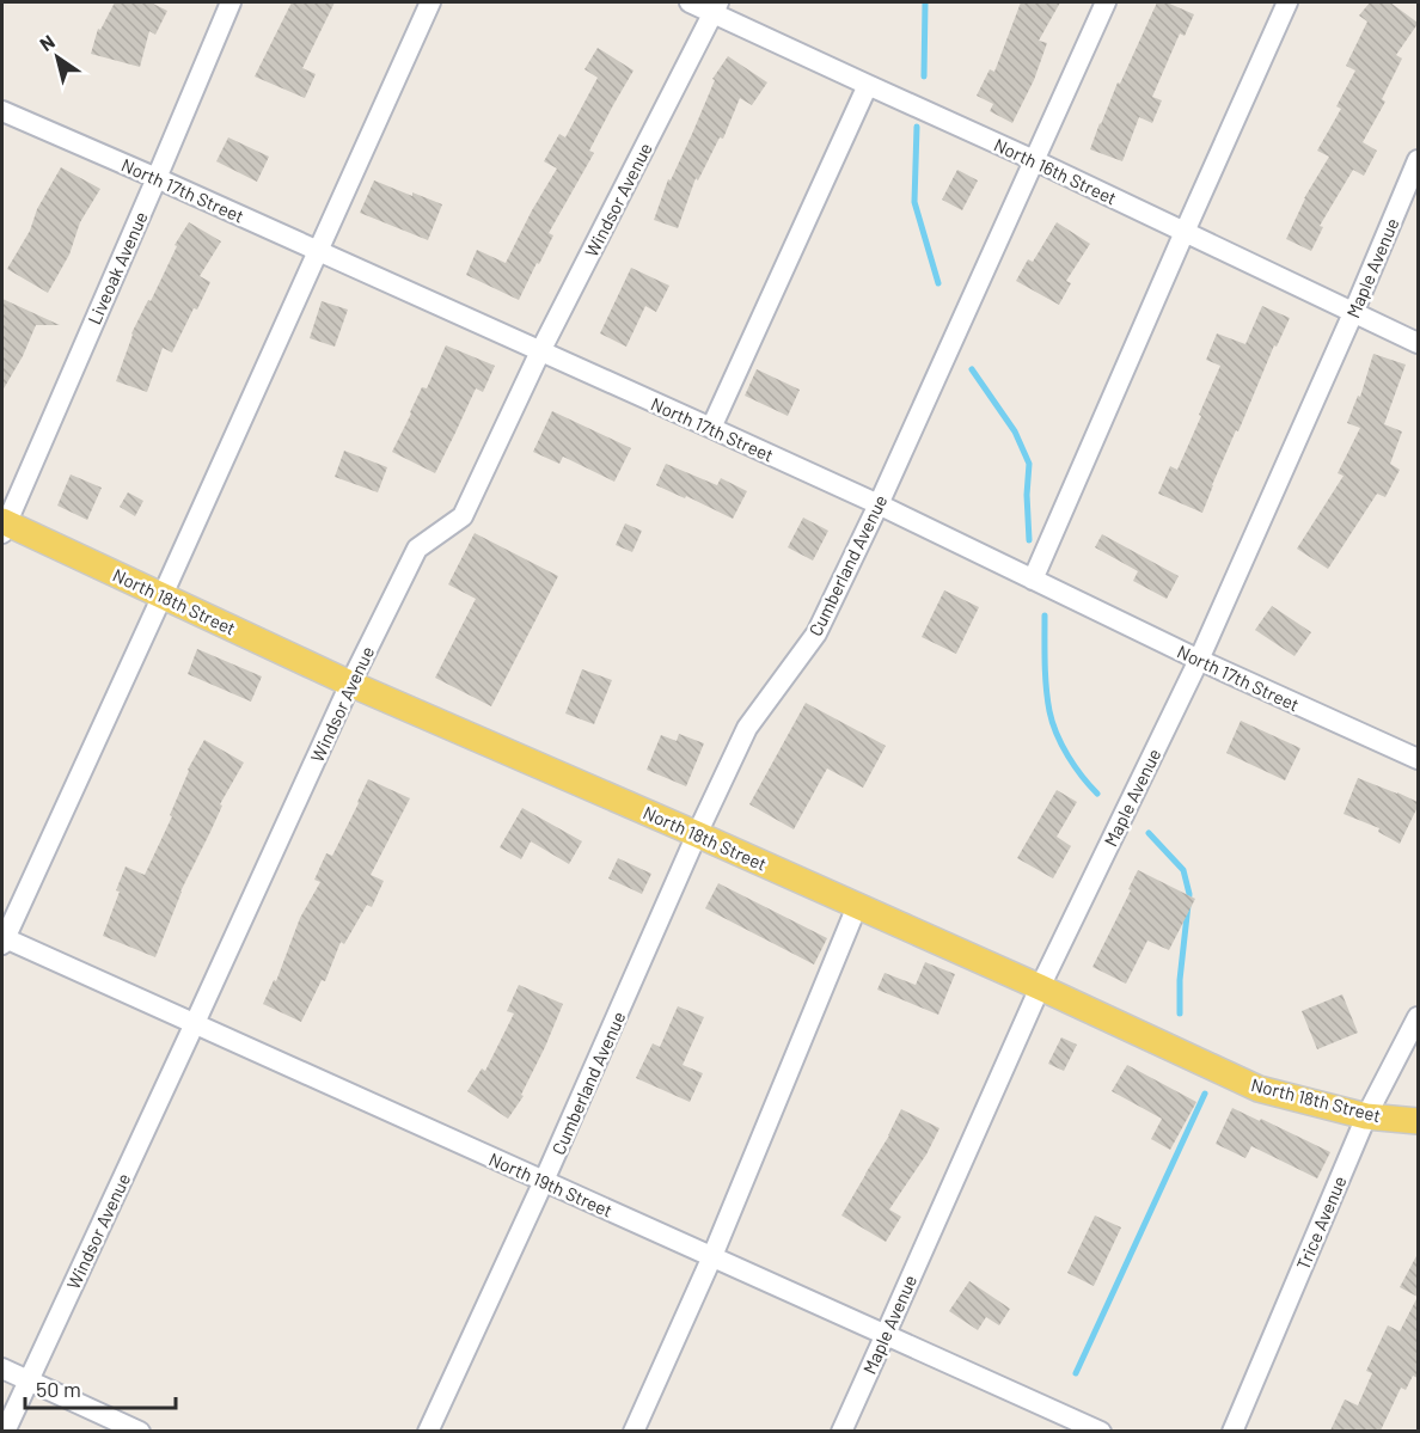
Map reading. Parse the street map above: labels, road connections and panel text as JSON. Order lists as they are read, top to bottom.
{
  "streets": {
    "main road": ["North 18th Street"],
    "street": [
      "North 16th Street",
      "North 17th Street",
      "Windsor Avenue",
      "Liveoak Avenue",
      "Maple Avenue",
      "Cumberland Avenue",
      "North 19th Street",
      "Trice Avenue"
    ]
  },
  "crossings": [
    ["North 16th Street", "Windsor Avenue"],
    ["North 16th Street", "Maple Avenue"],
    ["North 16th Street", "Cumberland Avenue"],
    ["North 17th Street", "Windsor Avenue"],
    ["North 17th Street", "Liveoak Avenue"],
    ["North 17th Street", "Maple Avenue"],
    ["North 17th Street", "Cumberland Avenue"],
    ["Windsor Avenue", "North 18th Street"],
    ["Windsor Avenue", "North 19th Street"],
    ["Liveoak Avenue", "North 18th Street"],
    ["Maple Avenue", "North 18th Street"],
    ["Maple Avenue", "North 19th Street"],
    ["Cumberland Avenue", "North 18th Street"],
    ["Cumberland Avenue", "North 19th Street"],
    ["North 18th Street", "Trice Avenue"]
  ],
  "scale_bar": "50 m",
  "north": "top left"
}
